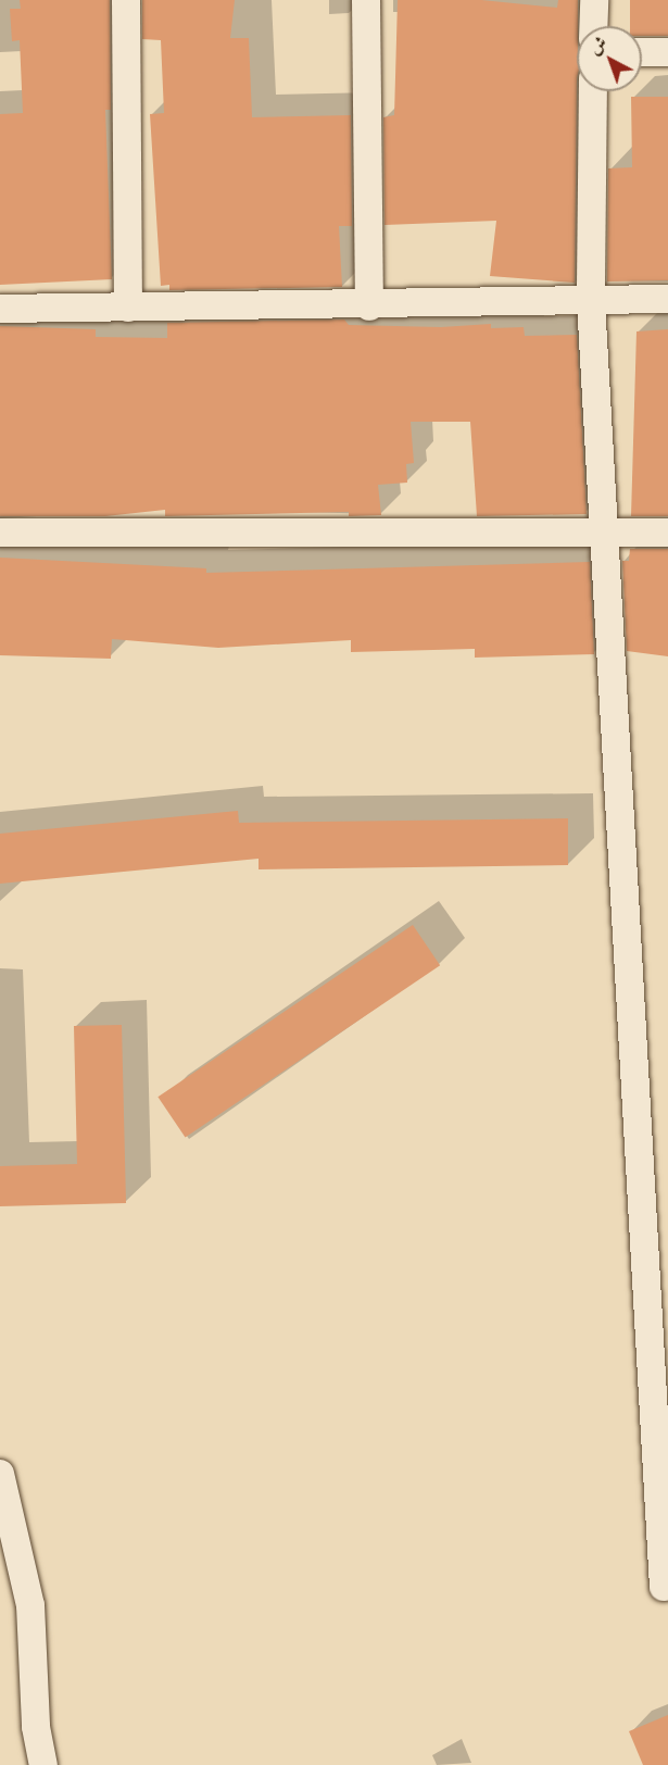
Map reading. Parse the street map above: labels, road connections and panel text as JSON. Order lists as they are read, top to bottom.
{
  "north": "top left"
}
